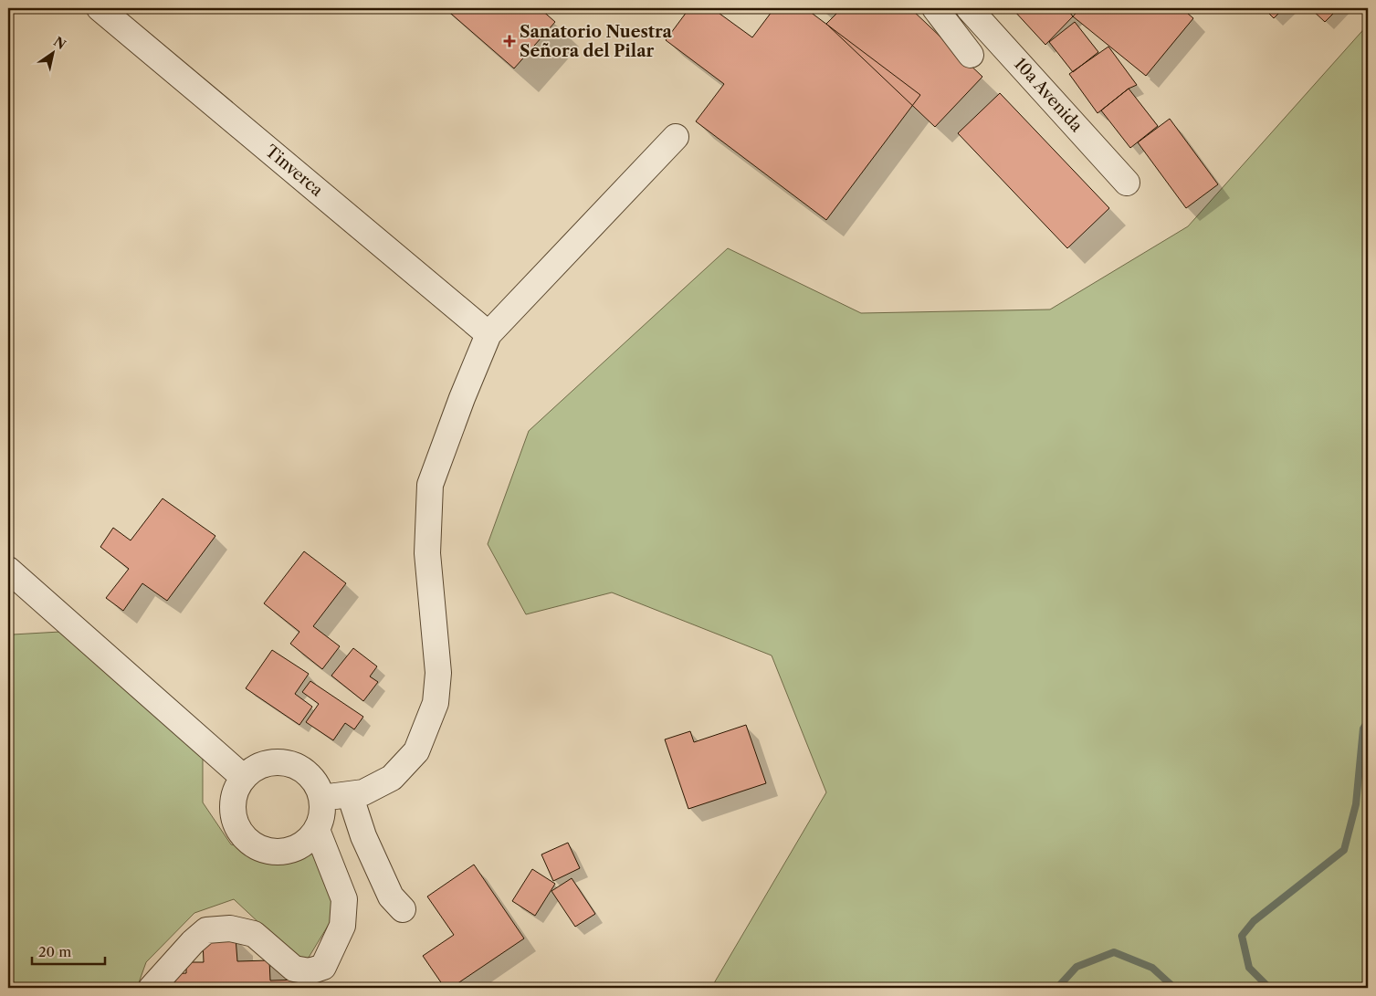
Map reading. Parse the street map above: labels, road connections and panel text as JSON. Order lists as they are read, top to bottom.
{
  "streets": {
    "street": ["10a Avenida", "Tinverca"]
  },
  "places": {
    "health": ["Sanatorio Nuestra Señora del Pilar"]
  },
  "scale_bar": "20 m",
  "north": "top right"
}
